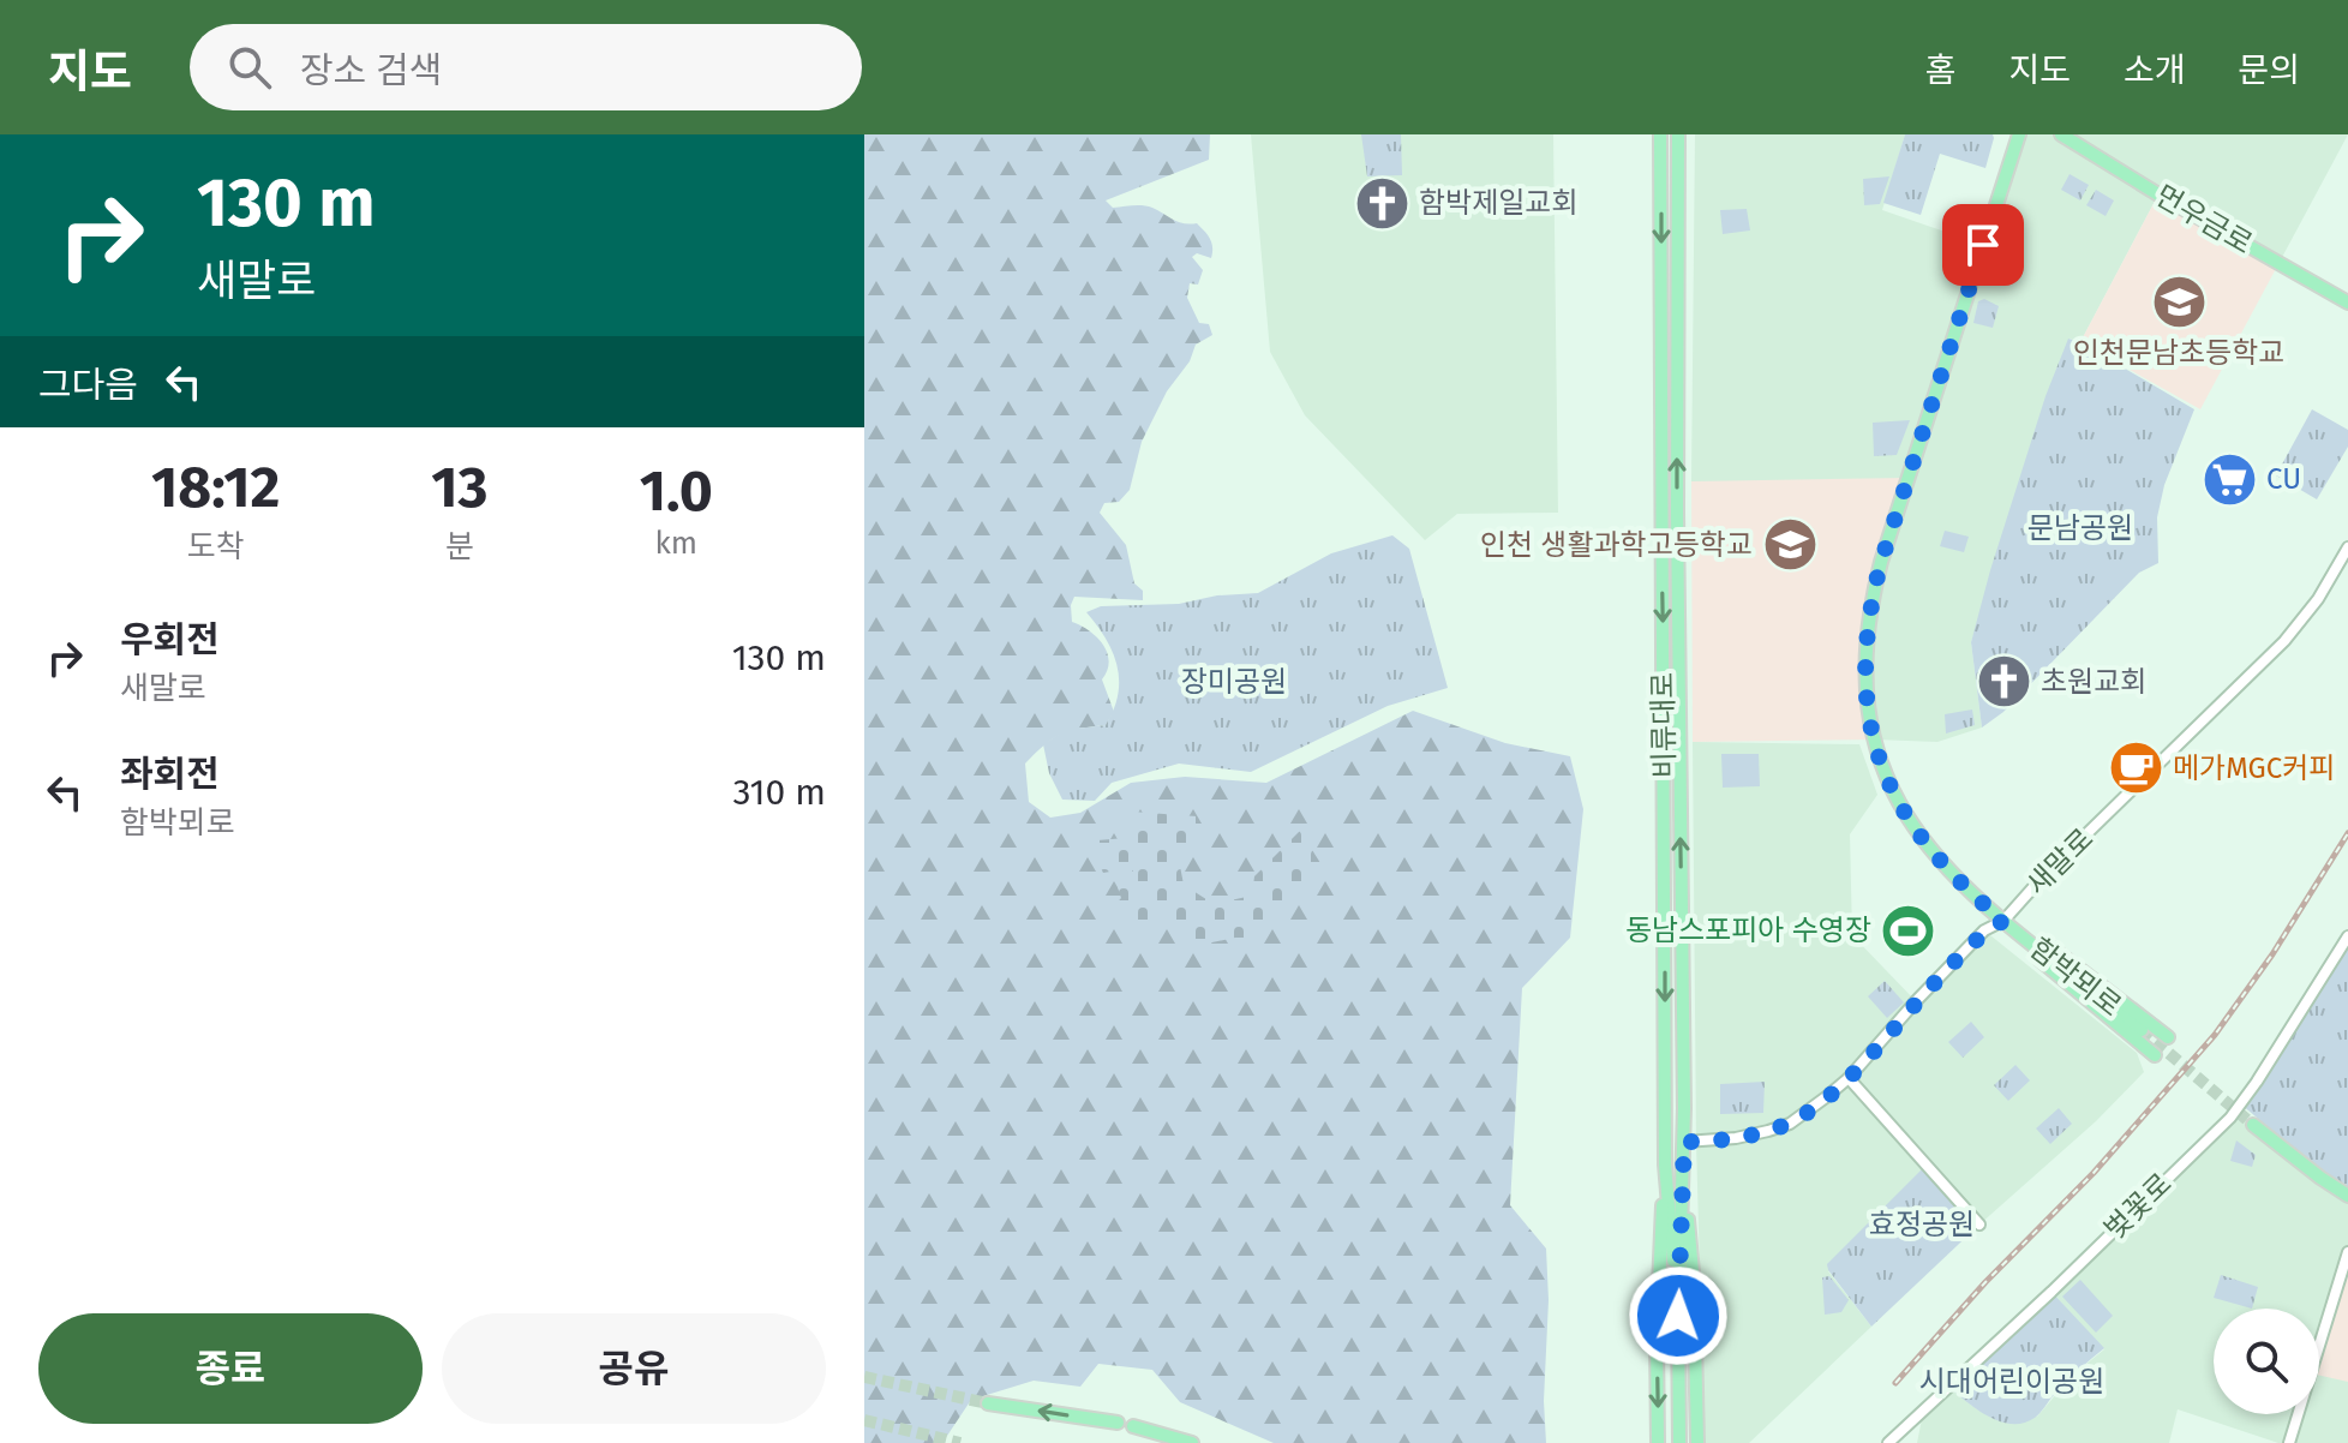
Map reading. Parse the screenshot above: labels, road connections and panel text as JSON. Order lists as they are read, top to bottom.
{
  "streets": {
    "main road": ["먼우금로", "비류대로", "함박뫼로"],
    "street": ["새말로", "벚꽃로"]
  },
  "crossings": [
    ["비류대로", "새말로"],
    ["새말로", "함박뫼로"]
  ],
  "parks": [
    "문남공원",
    "장미공원",
    "효정공원",
    "시대어린이공원"
  ],
  "places": {
    "church": ["함박제일교회", "초원교회"],
    "school or university": ["인천문남초등학교", "인천 생활과학고등학교"],
    "supermarket": ["CU"],
    "cafe": ["메가MGC커피"],
    "sports": ["동남스포피아 수영장"]
  },
  "page": {
    "header": "지도",
    "search": "장소 검색",
    "nav": [
      "홈",
      "지도",
      "소개",
      "문의"
    ],
    "turn": ["130 m", "새말로"],
    "then": "그다음",
    "eta": [
      "18:12",
      "도착",
      "13",
      "분",
      "1.0",
      "km"
    ],
    "list": [
      {
        "name": "우회전",
        "note": "새말로",
        "value": "130 m"
      },
      {
        "name": "좌회전",
        "note": "함박뫼로",
        "value": "310 m"
      }
    ],
    "buttons": ["종료", "공유"]
  }
}
